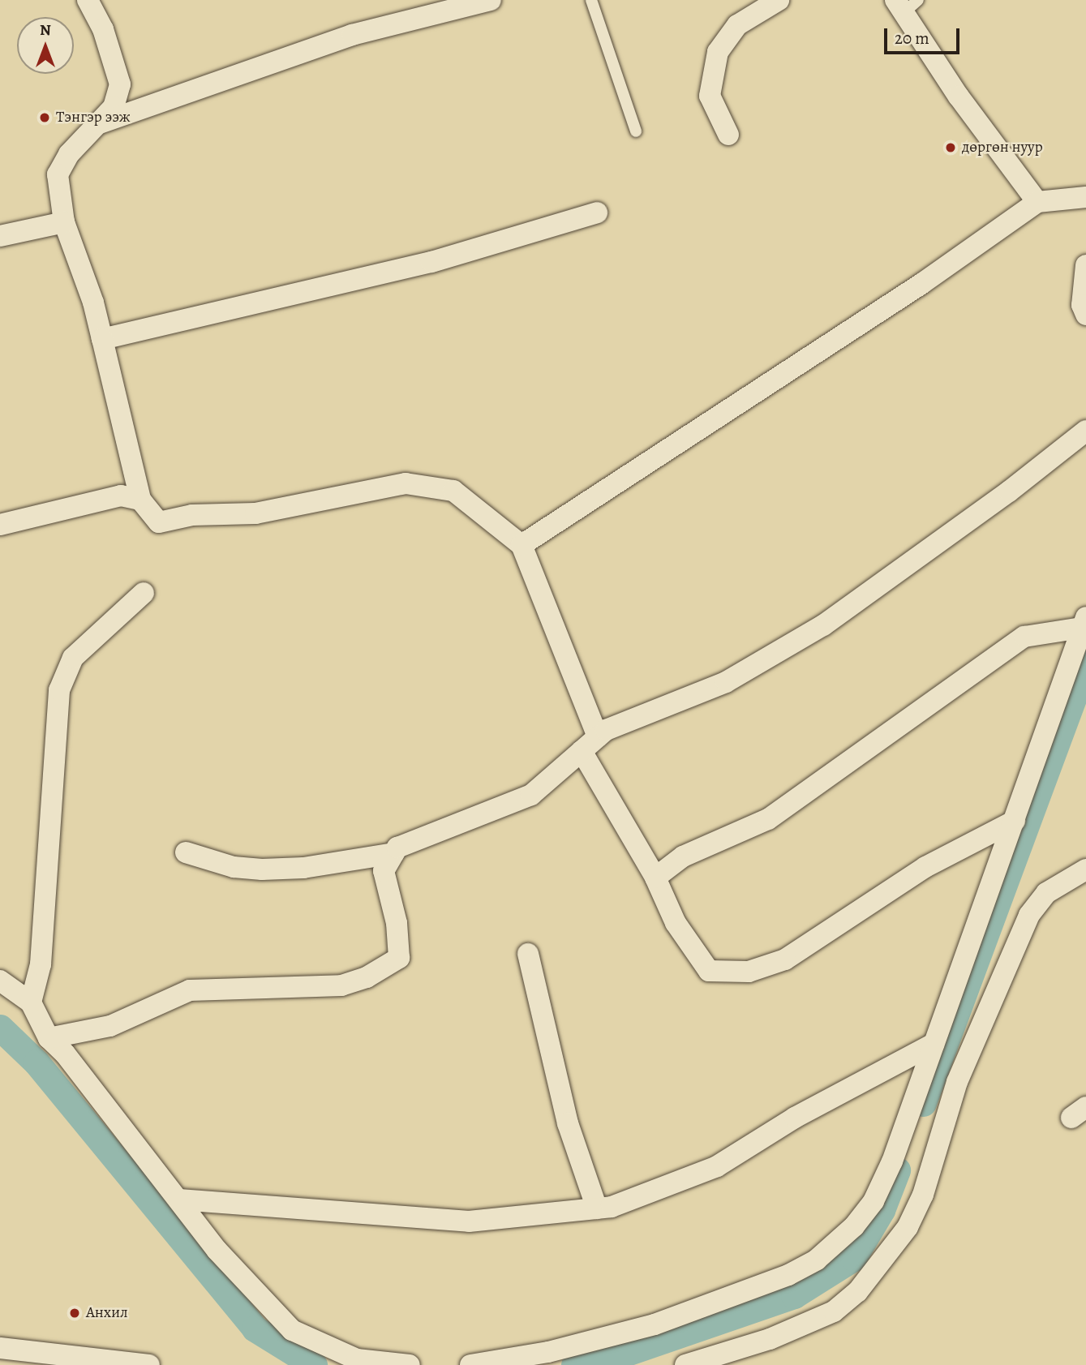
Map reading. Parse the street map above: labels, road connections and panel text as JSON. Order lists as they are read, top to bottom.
{
  "places": ["Тэнгэр ээж", "дөргөн нуур", "Анхил"],
  "scale_bar": "20 m",
  "north": "top"
}
